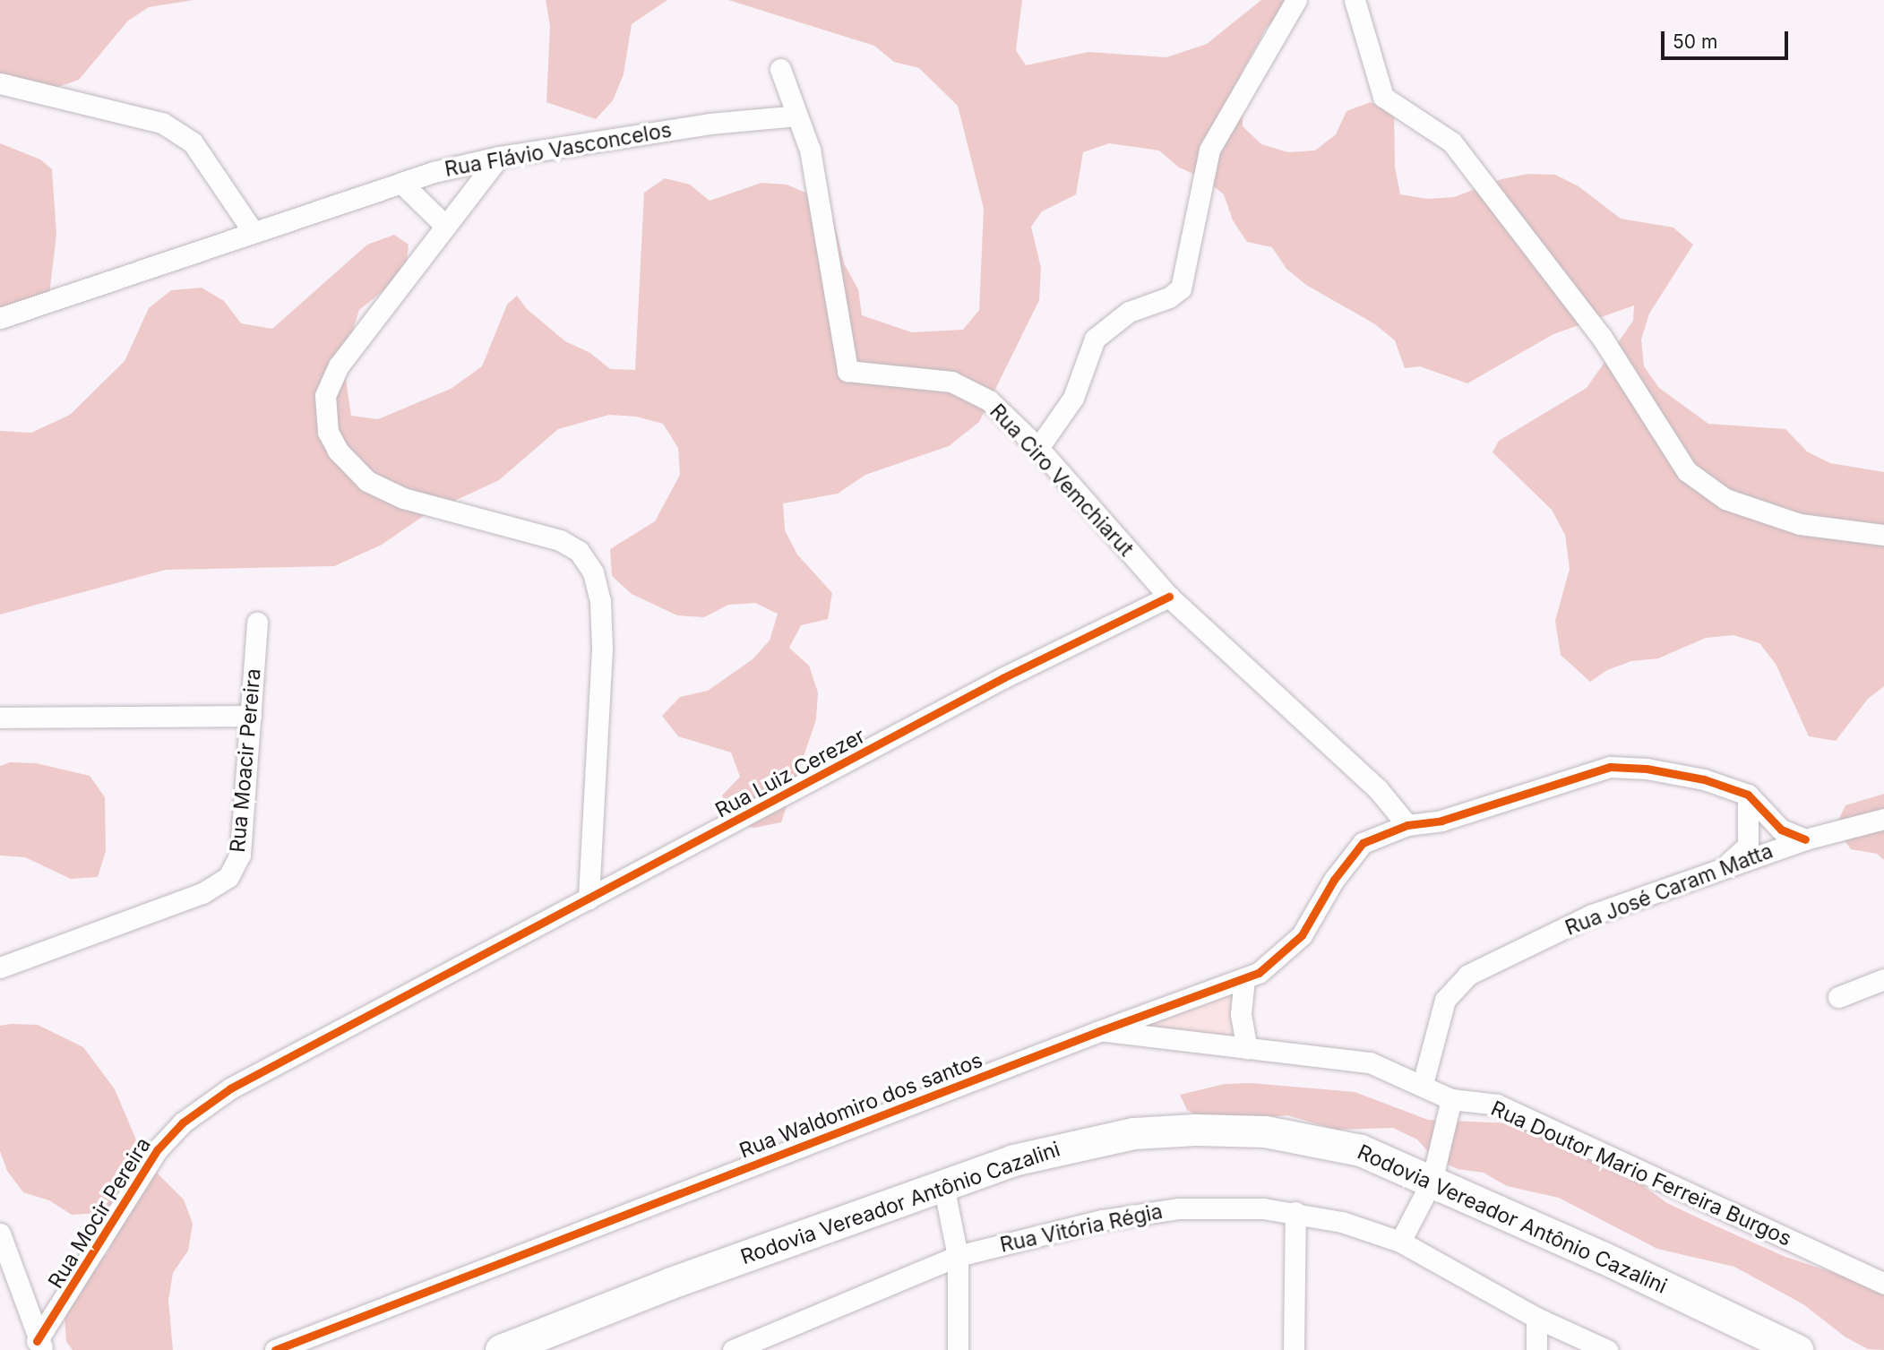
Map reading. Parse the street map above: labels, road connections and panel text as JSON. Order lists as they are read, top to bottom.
{
  "streets": {
    "main road": ["Rodovia Vereador Antônio Cazalini"],
    "street": [
      "Rua Flávio Vasconcelos",
      "Rua Ciro Vemchiarut",
      "Rua Moacir Pereira",
      "Rua Luiz Cerezer",
      "Rua José Caram Matta",
      "Rua Waldomiro dos santos",
      "Rua Doutor Mario Ferreira Burgos",
      "Rua Mocir Pereira",
      "Rua Vitória Régia"
    ]
  },
  "crossings": [
    ["Rua Flávio Vasconcelos", "Rua Ciro Vemchiarut"],
    ["Rua Ciro Vemchiarut", "Rua Luiz Cerezer"],
    ["Rua Ciro Vemchiarut", "Rua Waldomiro dos santos"],
    ["Rua Luiz Cerezer", "Rua Mocir Pereira"],
    ["Rua José Caram Matta", "Rua Doutor Mario Ferreira Burgos"],
    ["Rua Waldomiro dos santos", "Rua Doutor Mario Ferreira Burgos"]
  ],
  "scale_bar": "50 m"
}
